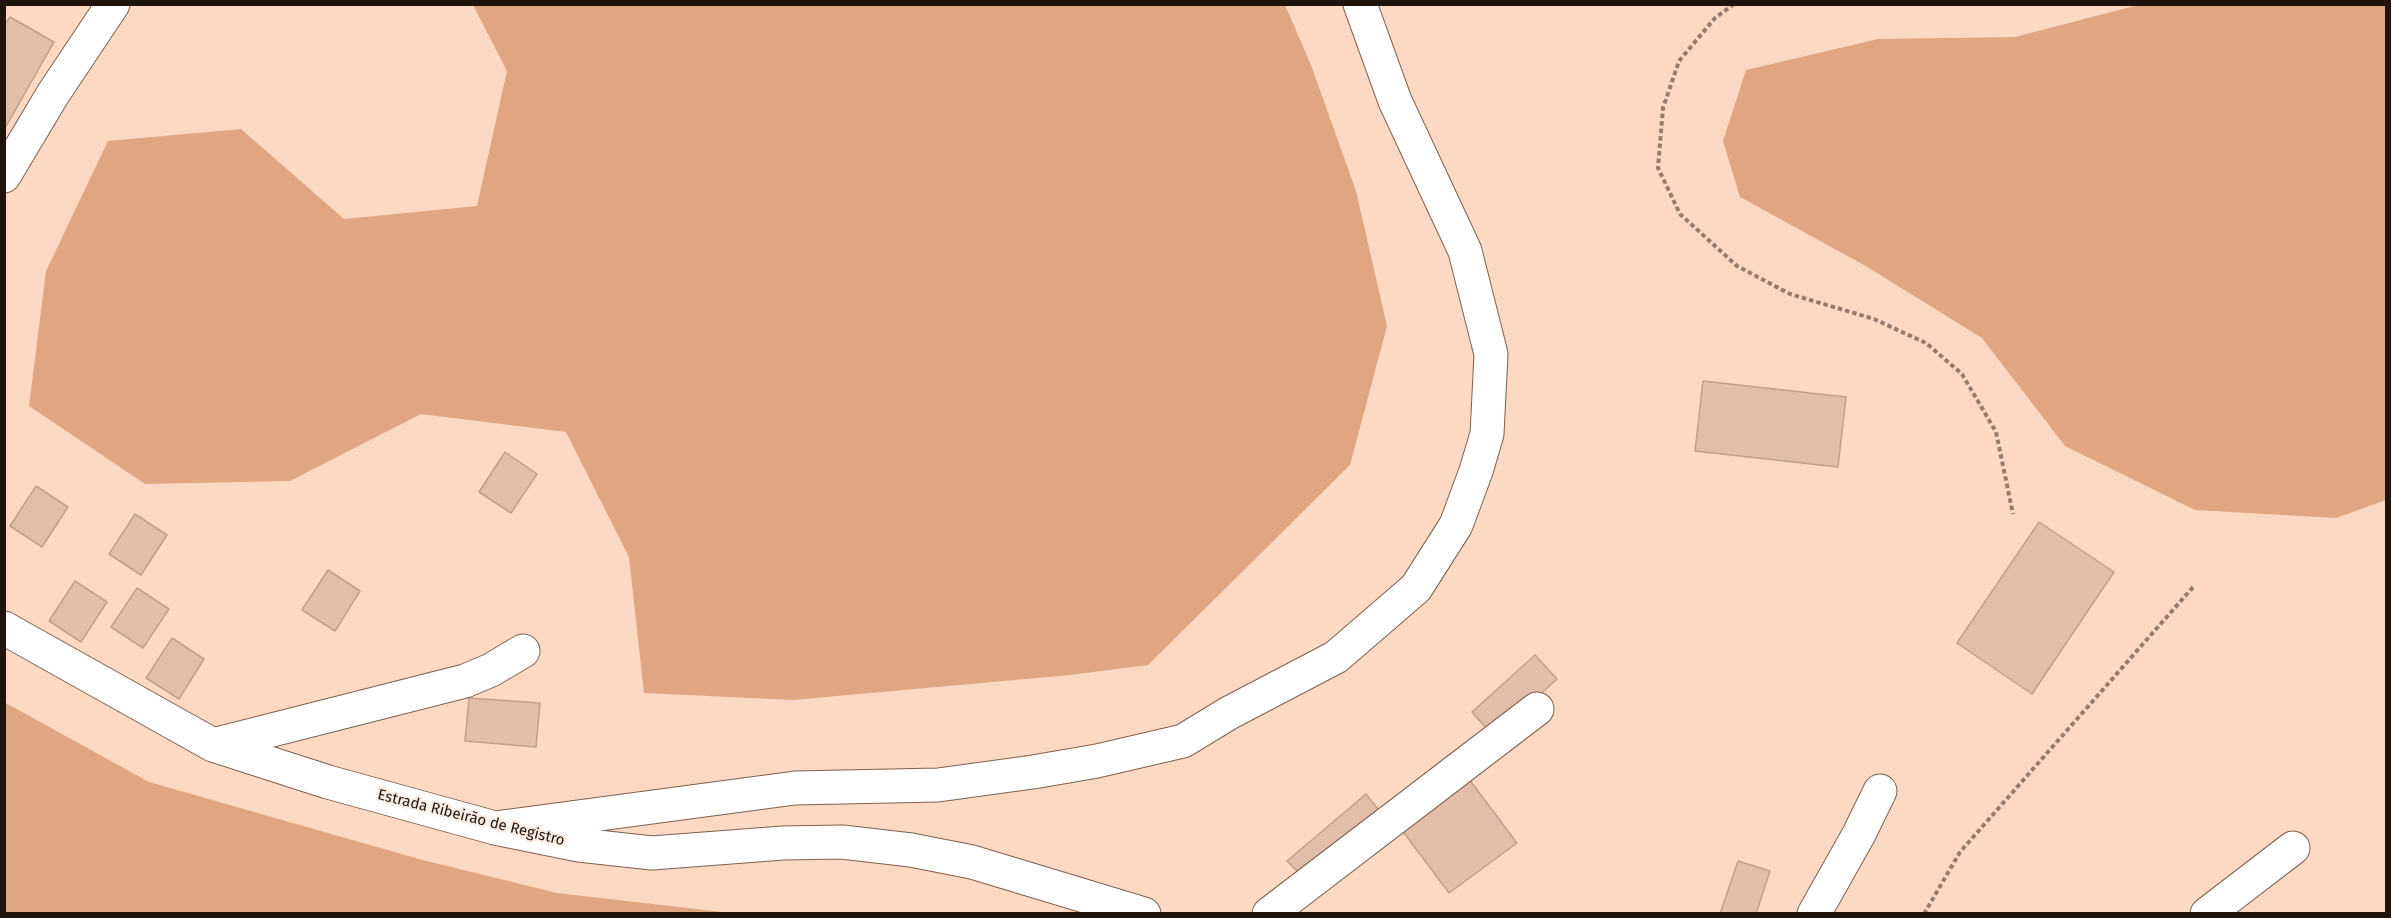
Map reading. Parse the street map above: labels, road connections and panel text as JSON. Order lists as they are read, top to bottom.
{
  "streets": {
    "street": ["Estrada Ribeirão de Registro"]
  }
}
